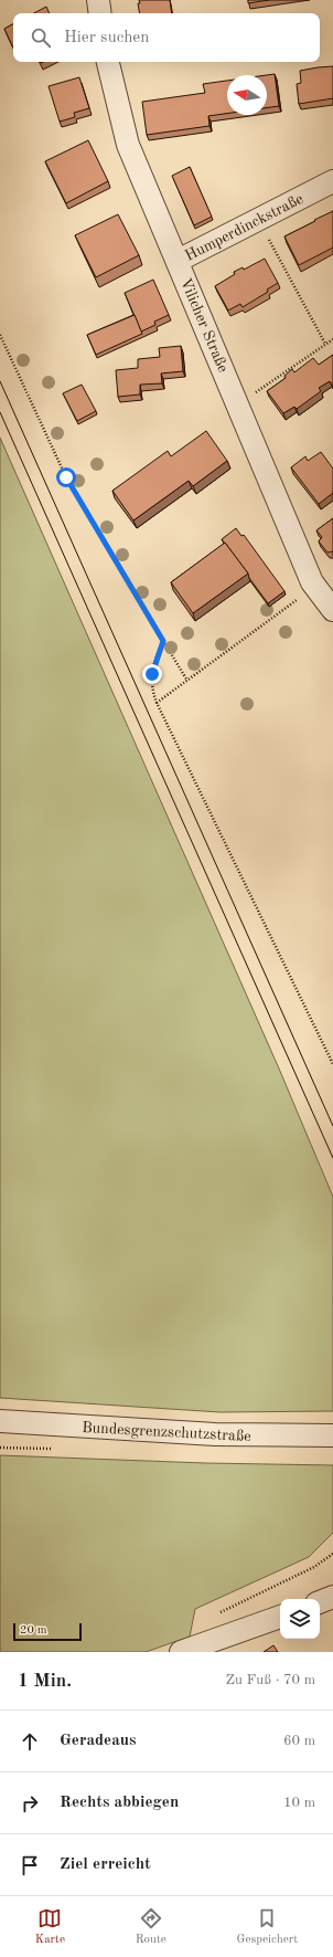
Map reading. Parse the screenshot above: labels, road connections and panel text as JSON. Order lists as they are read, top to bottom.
{
  "streets": {
    "street": ["Humperdinckstraße", "Vilicher Straße", "Bundesgrenzschutzstraße"]
  },
  "crossings": [
    ["Humperdinckstraße", "Vilicher Straße"]
  ],
  "scale_bar": "20 m",
  "north": "left",
  "page": {
    "search": "Hier suchen",
    "scale": "20 m",
    "heading": ["1 Min.", "Zu Fuß · 70 m"],
    "list": [
      ["Geradeaus", "60 m"],
      ["Rechts abbiegen", "10 m"],
      "Ziel erreicht"
    ],
    "nav": ["Karte", "Route", "Gespeichert"]
  }
}
